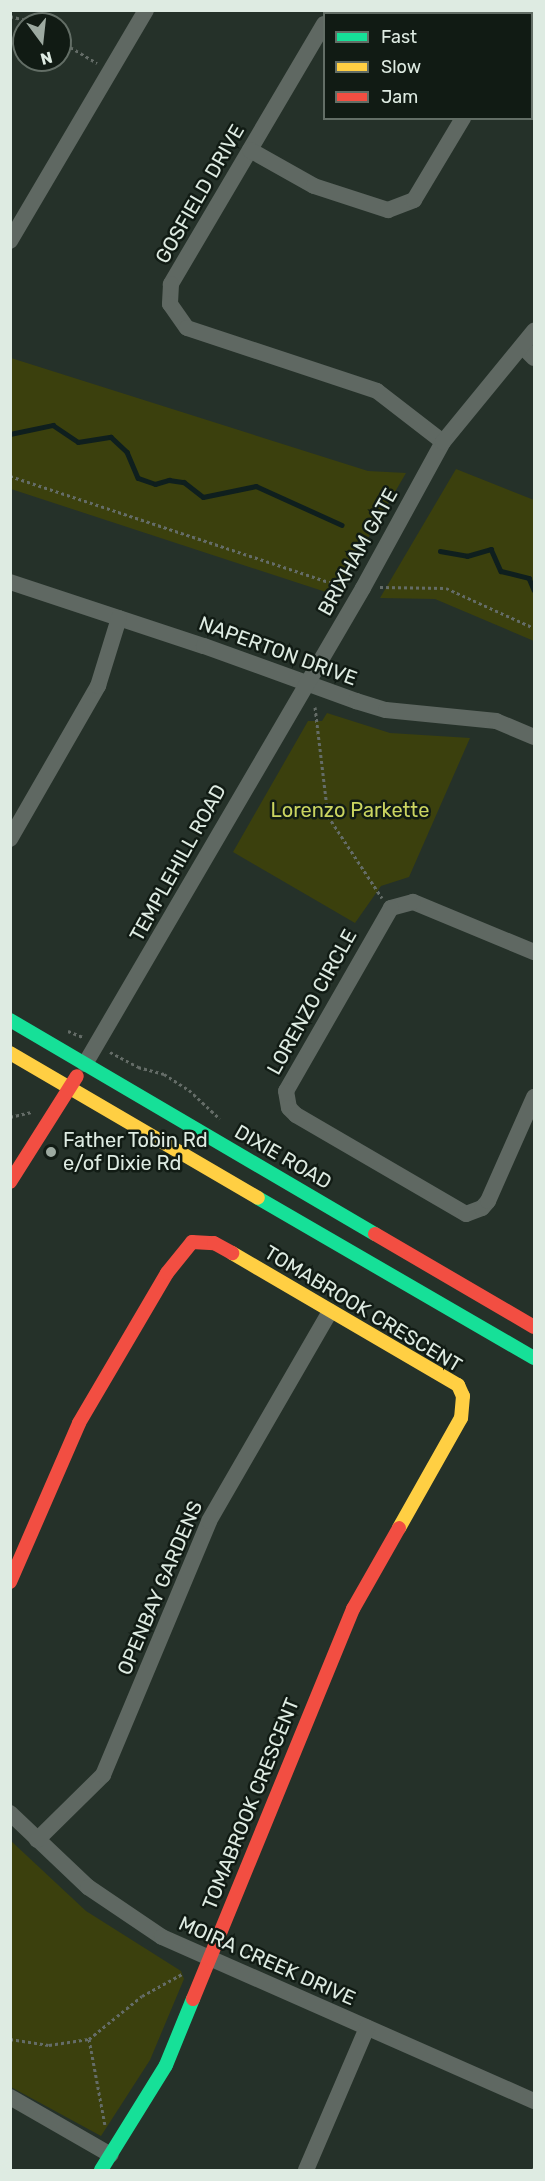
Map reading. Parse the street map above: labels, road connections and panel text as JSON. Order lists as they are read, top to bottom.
{
  "streets": {
    "street": [
      "GOSFIELD DRIVE",
      "BRIXHAM GATE",
      "NAPERTON DRIVE",
      "TEMPLEHILL ROAD",
      "LORENZO CIRCLE",
      "DIXIE ROAD",
      "TOMABROOK CRESCENT",
      "OPENBAY GARDENS",
      "MOIRA CREEK DRIVE"
    ]
  },
  "crossings": [
    ["GOSFIELD DRIVE", "BRIXHAM GATE"],
    ["BRIXHAM GATE", "NAPERTON DRIVE"],
    ["BRIXHAM GATE", "TEMPLEHILL ROAD"],
    ["NAPERTON DRIVE", "TEMPLEHILL ROAD"],
    ["TEMPLEHILL ROAD", "DIXIE ROAD"],
    ["TOMABROOK CRESCENT", "OPENBAY GARDENS"],
    ["TOMABROOK CRESCENT", "MOIRA CREEK DRIVE"],
    ["OPENBAY GARDENS", "MOIRA CREEK DRIVE"]
  ],
  "parks": ["Lorenzo Parkette"],
  "places": ["Father Tobin Rd e/of Dixie Rd"],
  "legend": ["Fast", "Slow", "Jam"],
  "north": "bottom"
}
